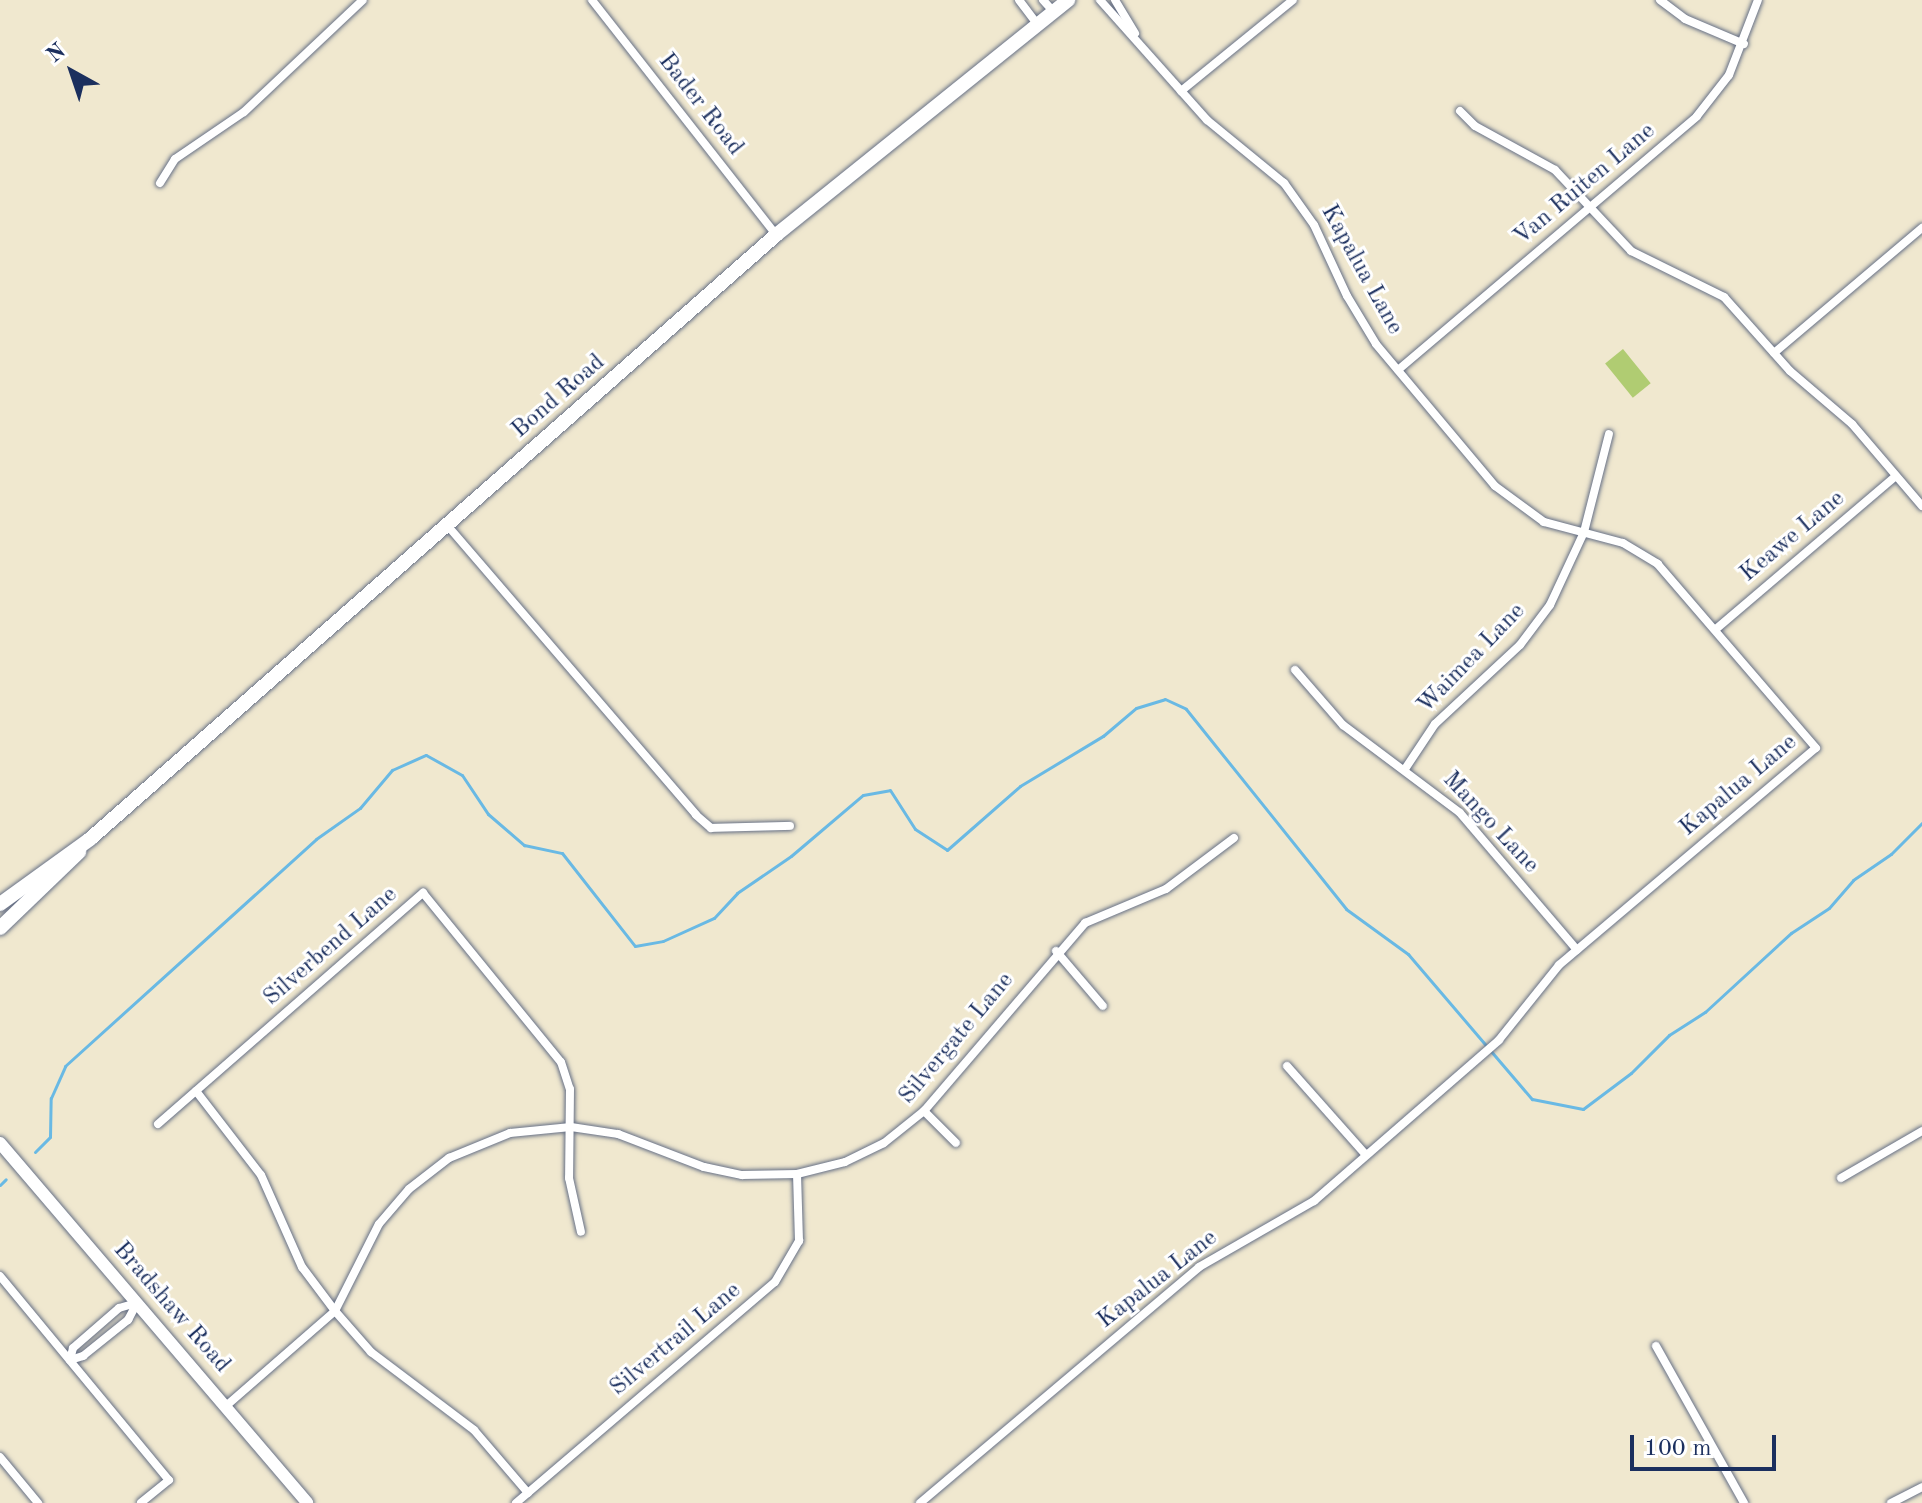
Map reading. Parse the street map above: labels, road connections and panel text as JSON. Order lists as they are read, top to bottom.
{
  "streets": {
    "main road": ["Bond Road", "Bradshaw Road"],
    "street": [
      "Bader Road",
      "Van Ruiten Lane",
      "Kapalua Lane",
      "Keawe Lane",
      "Waimea Lane",
      "Mango Lane",
      "Silverbend Lane",
      "Silvergate Lane",
      "Silvertrail Lane"
    ]
  },
  "crossings": [
    ["Bader Road", "Bond Road"],
    ["Van Ruiten Lane", "Kapalua Lane"],
    ["Kapalua Lane", "Keawe Lane"],
    ["Kapalua Lane", "Waimea Lane"],
    ["Kapalua Lane", "Mango Lane"],
    ["Waimea Lane", "Mango Lane"],
    ["Silverbend Lane", "Silvergate Lane"],
    ["Silvergate Lane", "Bradshaw Road"],
    ["Silvergate Lane", "Silvertrail Lane"]
  ],
  "scale_bar": "100 m",
  "north": "top left"
}
